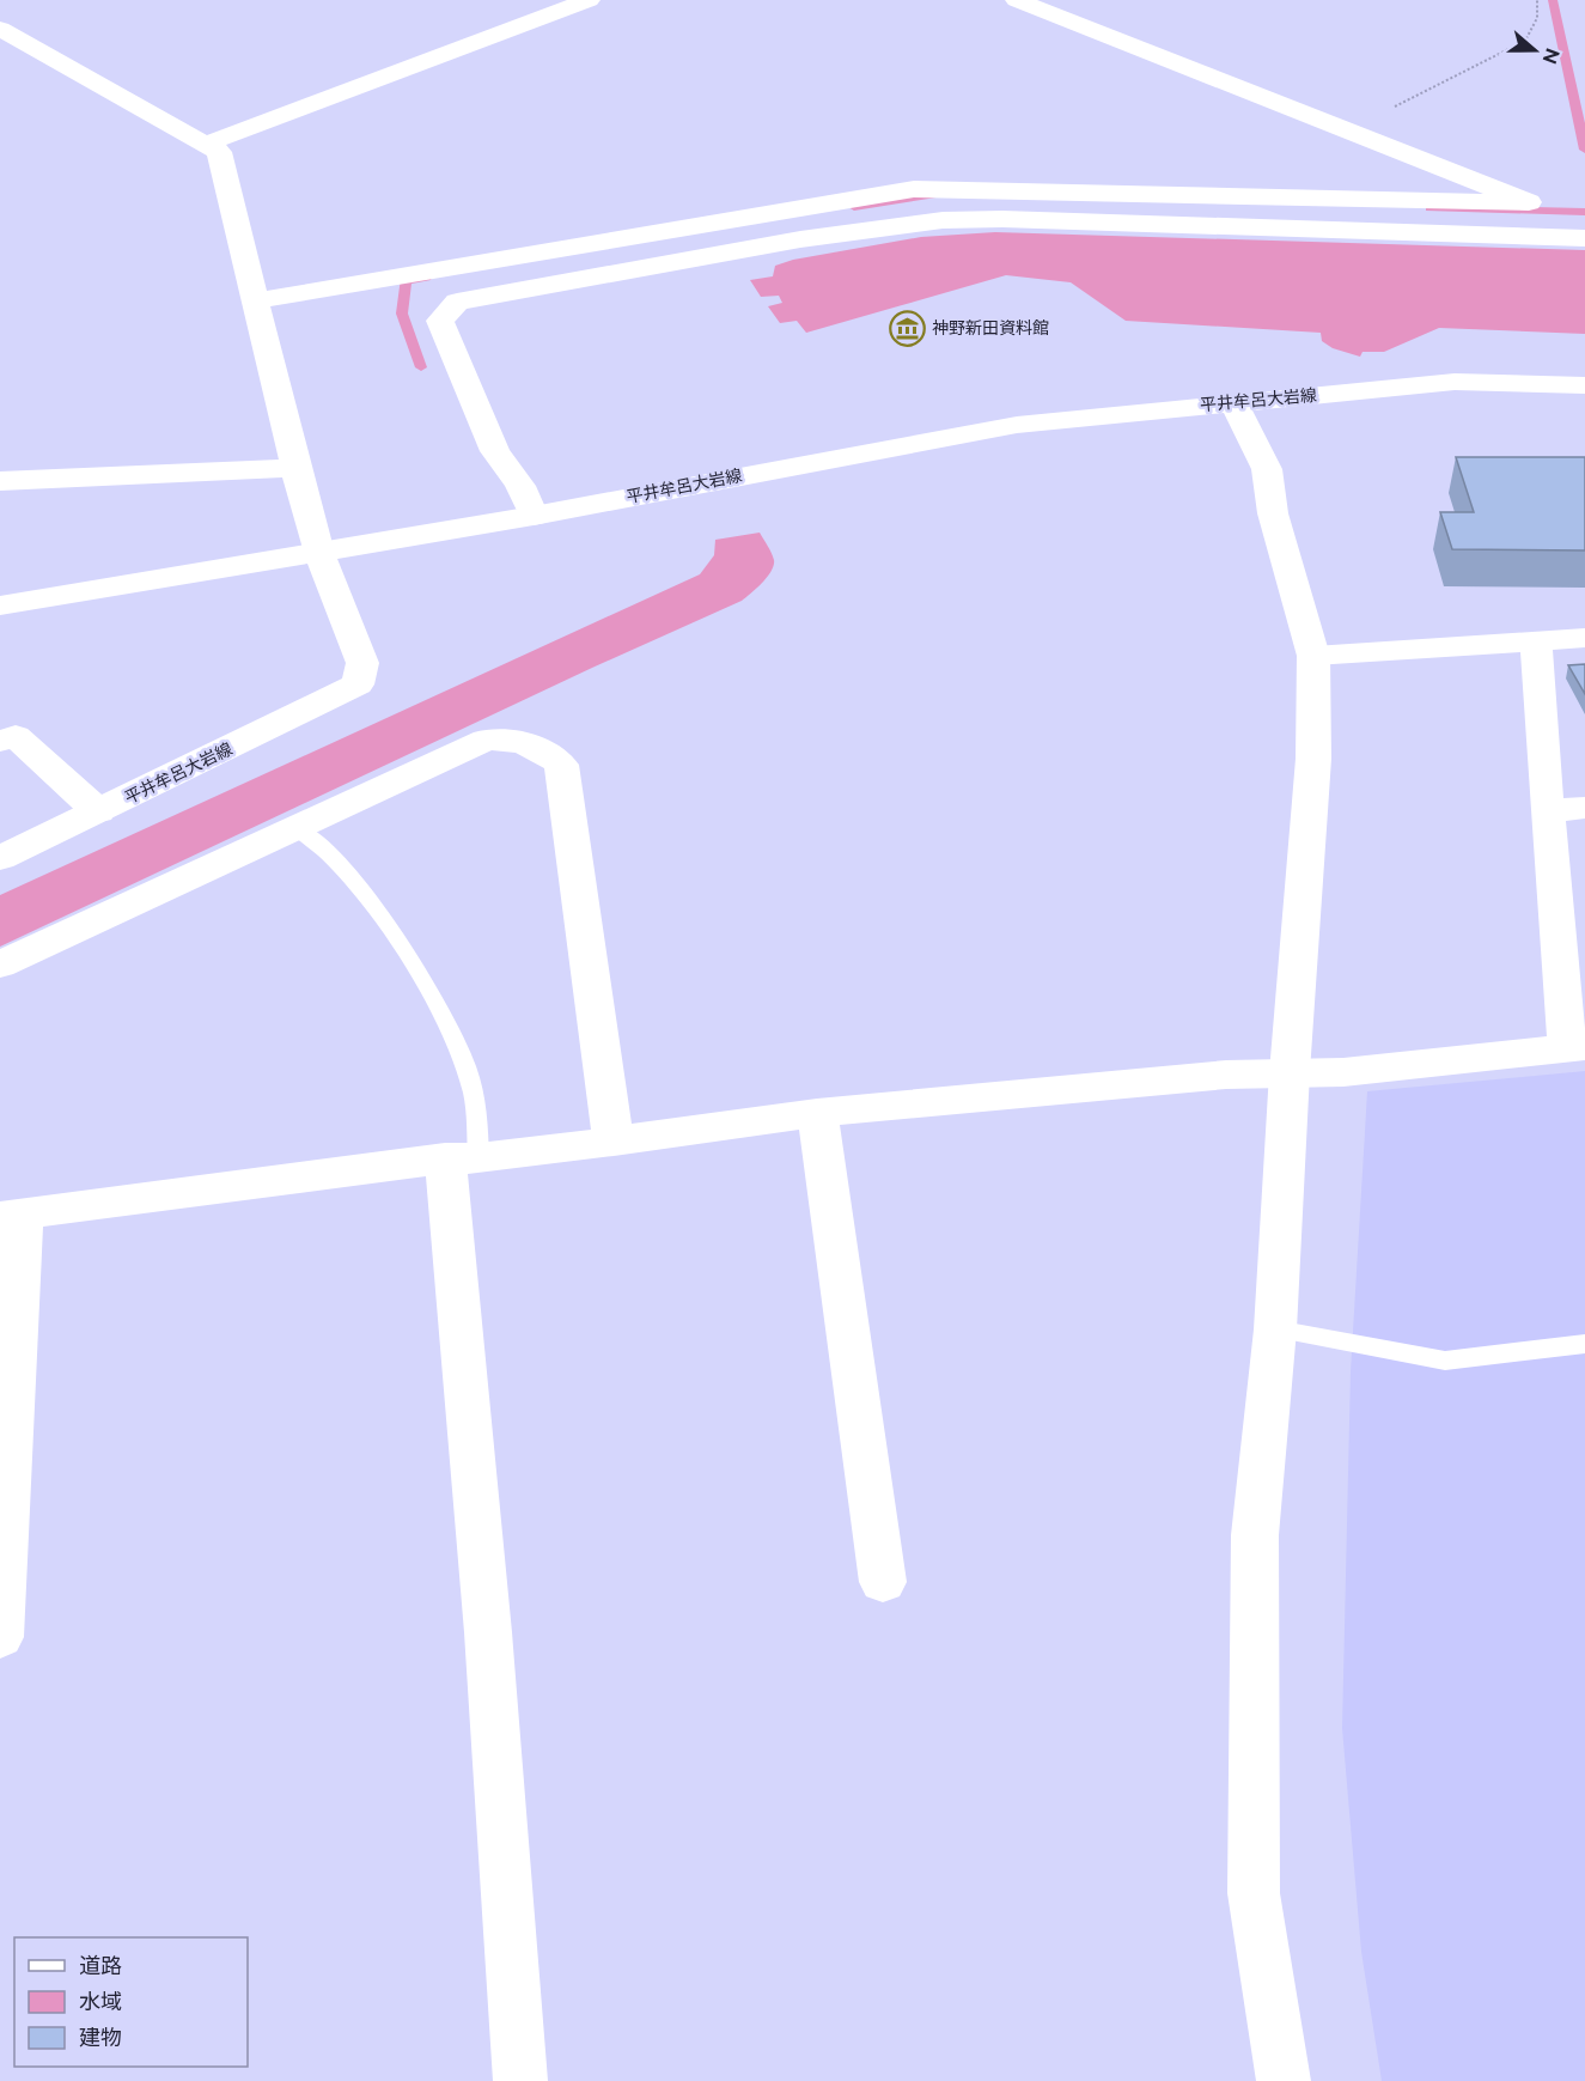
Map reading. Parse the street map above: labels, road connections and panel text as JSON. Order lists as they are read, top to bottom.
{
  "streets": {
    "street": ["平井牟呂大岩線"]
  },
  "places": {
    "museum": ["神野新田資料館"]
  },
  "legend": ["道路", "水域", "建物"],
  "north": "right"
}
